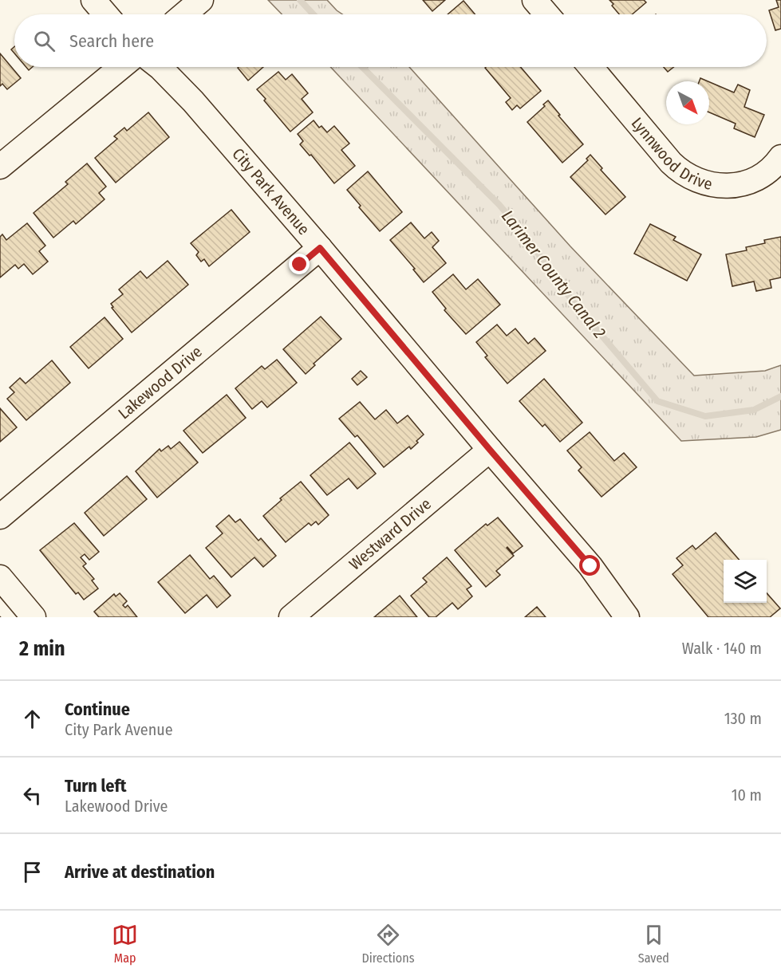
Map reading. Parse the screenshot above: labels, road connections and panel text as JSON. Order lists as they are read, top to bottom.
{
  "streets": {
    "street": [
      "Lynnwood Drive",
      "City Park Avenue",
      "Lakewood Drive",
      "Westward Drive"
    ]
  },
  "crossings": [
    ["City Park Avenue", "Lakewood Drive"],
    ["City Park Avenue", "Westward Drive"]
  ],
  "water": ["Larimer County Canal 2"],
  "north": "bottom right",
  "page": {
    "search": "Search here",
    "heading": ["2 min", "Walk · 140 m"],
    "list": [
      ["Continue", "City Park Avenue", "130 m"],
      ["Turn left", "Lakewood Drive", "10 m"],
      "Arrive at destination"
    ],
    "nav": ["Map", "Directions", "Saved"]
  }
}
